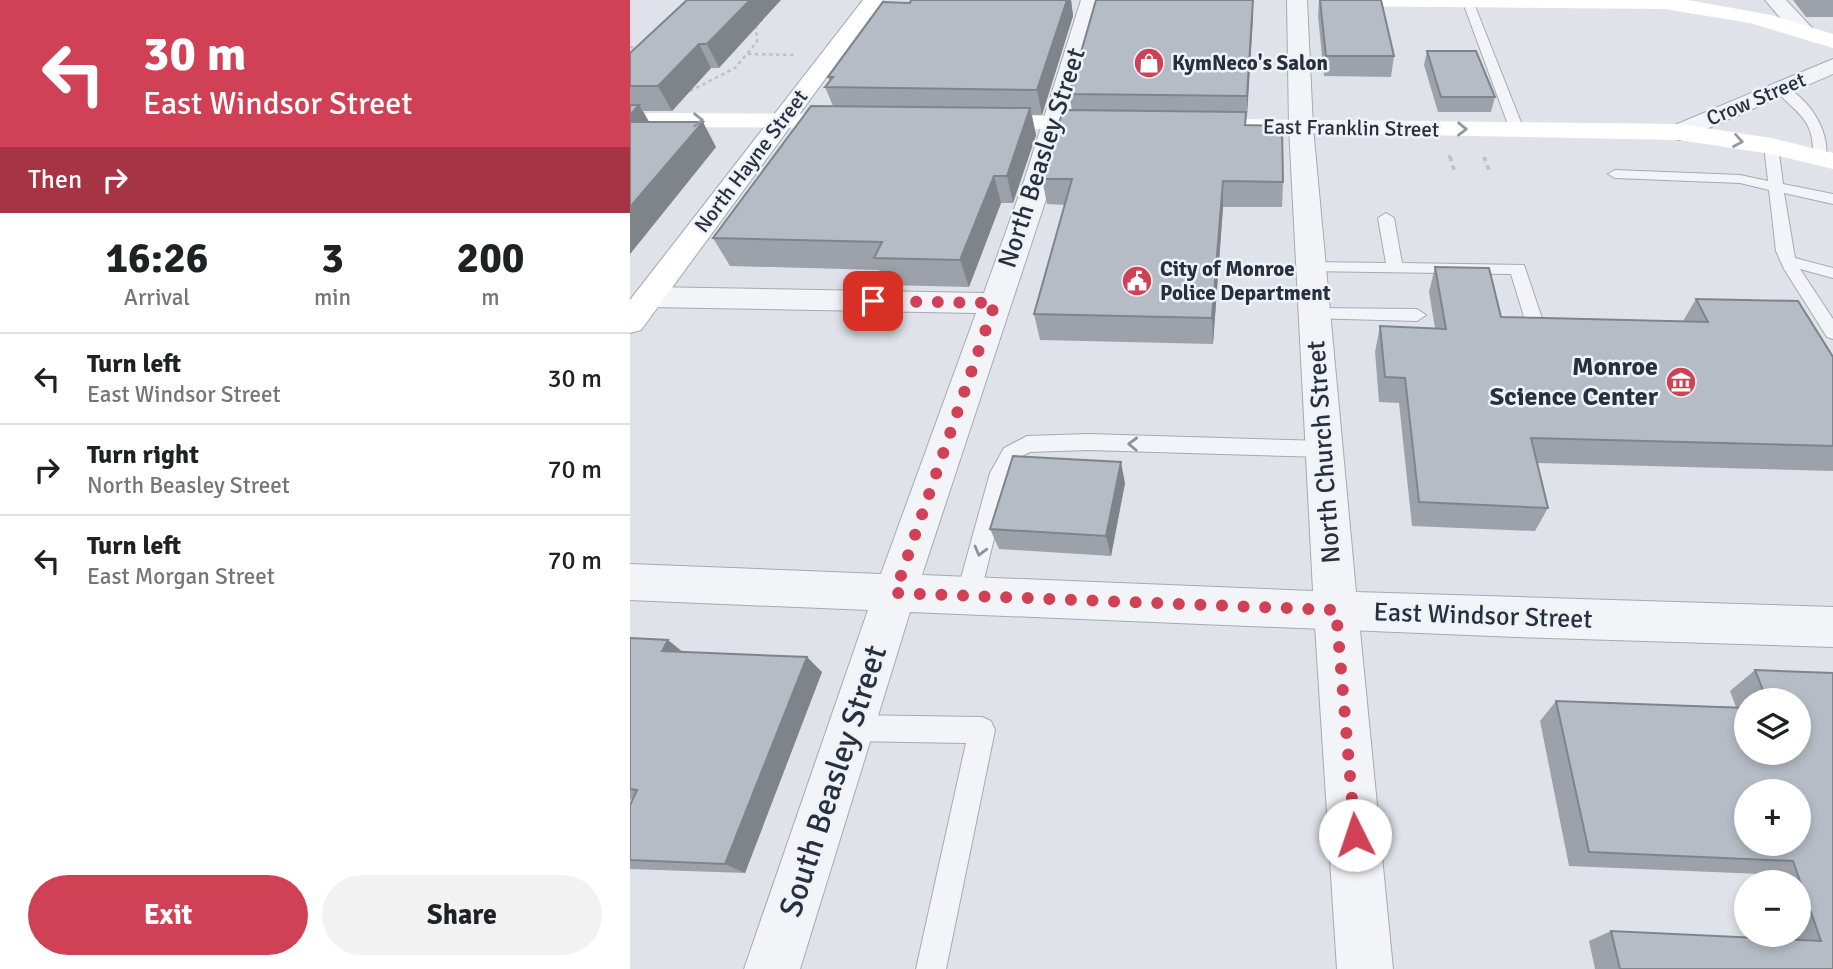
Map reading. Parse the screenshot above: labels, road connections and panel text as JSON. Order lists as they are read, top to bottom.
{
  "streets": {
    "main road": ["East Franklin Street", "North Hayne Street"],
    "street": [
      "Crow Street",
      "North Beasley Street",
      "North Church Street",
      "East Windsor Street",
      "South Beasley Street"
    ]
  },
  "crossings": [
    ["Crow Street", "East Franklin Street"],
    ["East Franklin Street", "North Church Street"],
    ["North Beasley Street", "East Windsor Street"],
    ["North Beasley Street", "South Beasley Street"],
    ["North Church Street", "East Windsor Street"],
    ["East Windsor Street", "South Beasley Street"]
  ],
  "places": {
    "shop": ["KymNeco's Salon"],
    "public building": ["City of Monroe Police Department"],
    "museum": ["Monroe Science Center"]
  },
  "page": {
    "turn": ["30 m", "East Windsor Street"],
    "then": "Then",
    "eta": [
      "16:26",
      "Arrival",
      "3",
      "min",
      "200",
      "m"
    ],
    "list": [
      {
        "name": "Turn left",
        "note": "East Windsor Street",
        "value": "30 m"
      },
      {
        "name": "Turn right",
        "note": "North Beasley Street",
        "value": "70 m"
      },
      {
        "name": "Turn left",
        "note": "East Morgan Street",
        "value": "70 m"
      }
    ],
    "map_buttons": ["+", "−"],
    "buttons": ["Exit", "Share"]
  }
}
